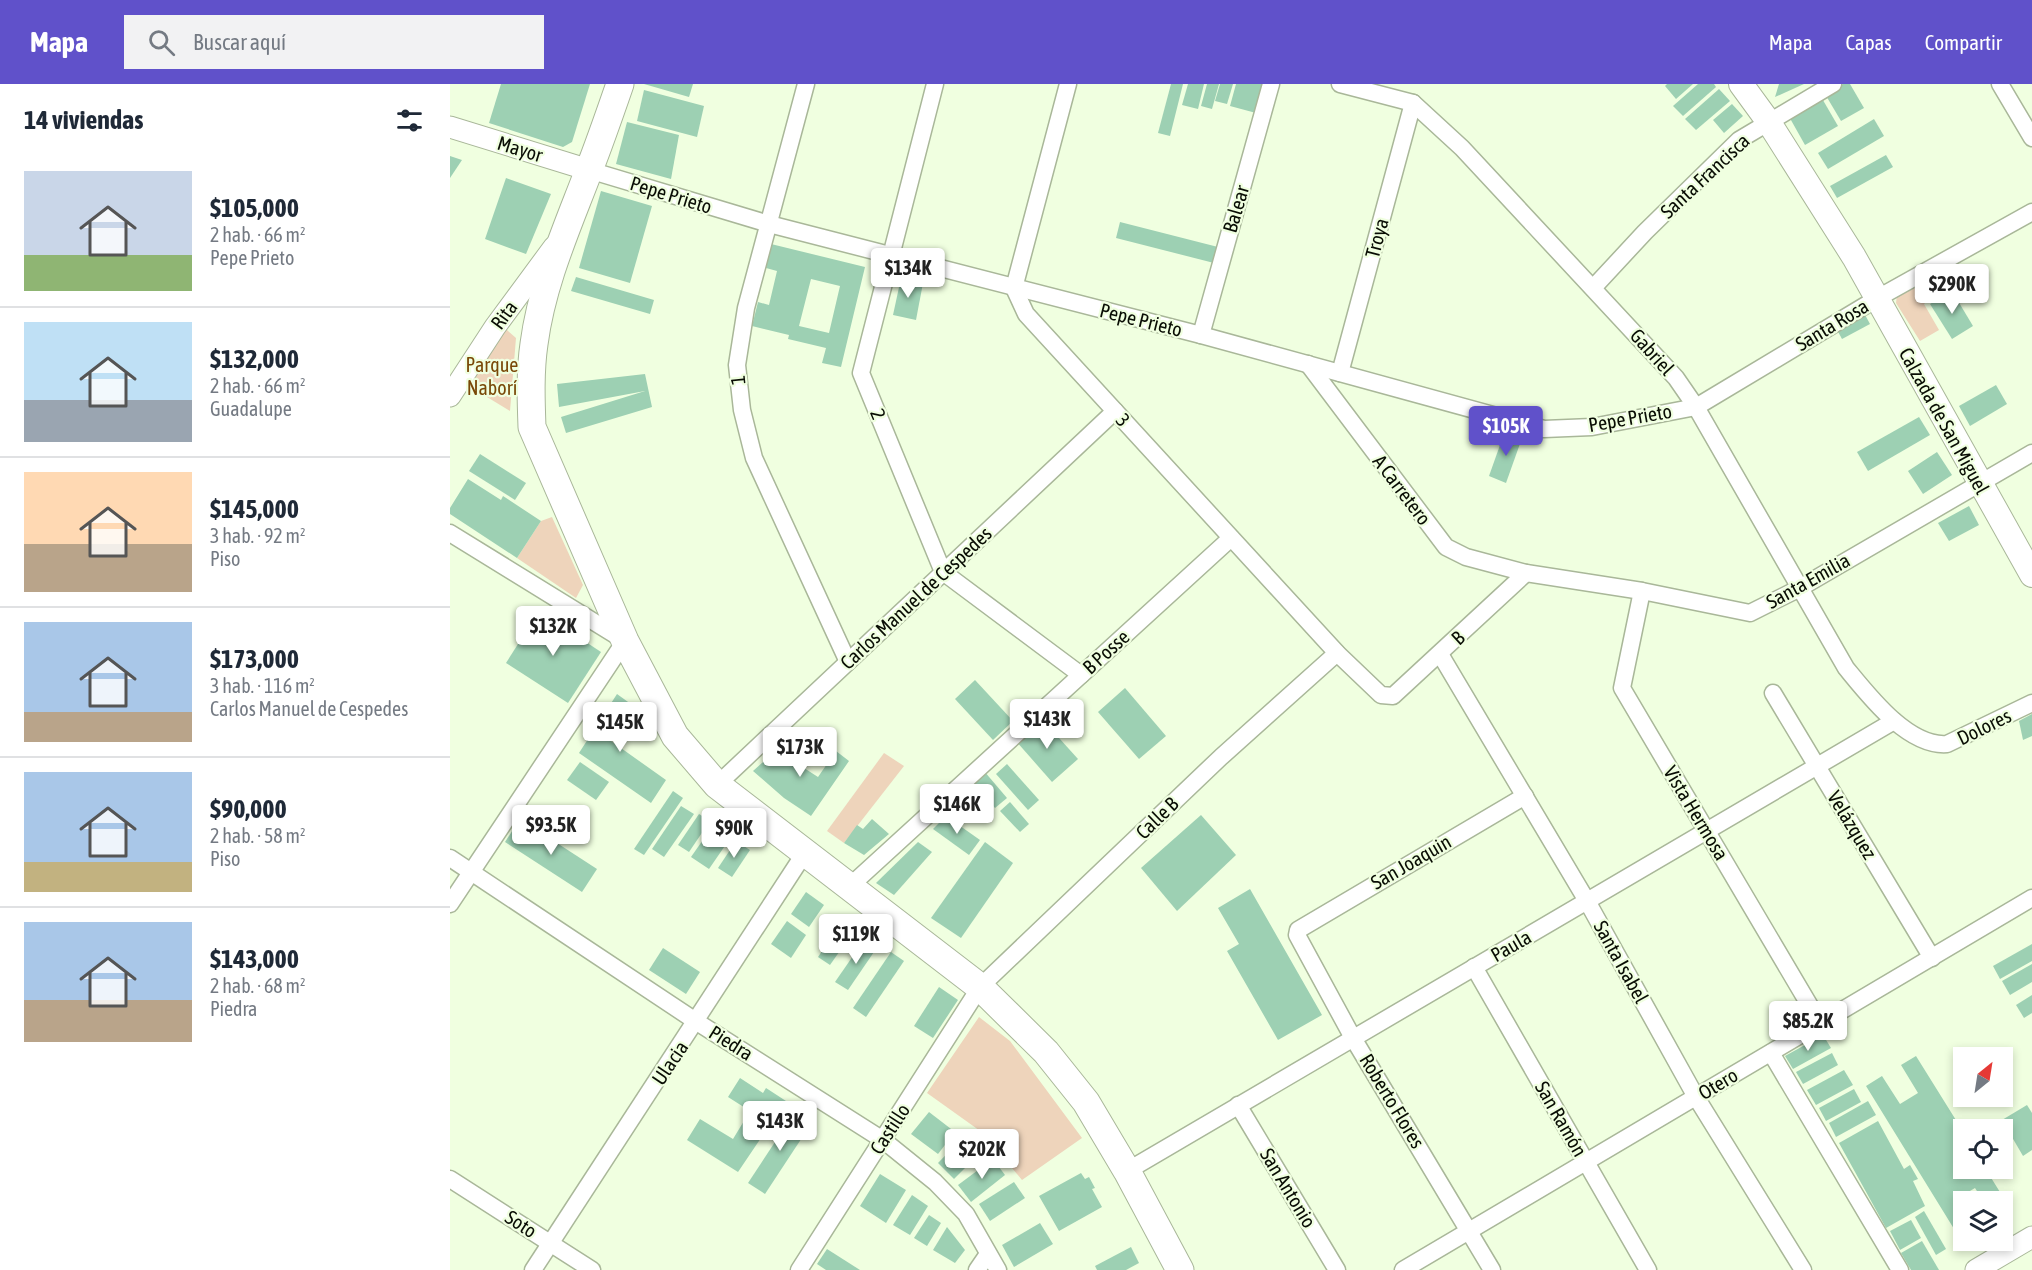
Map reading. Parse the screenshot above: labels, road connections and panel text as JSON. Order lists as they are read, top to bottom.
{
  "streets": {
    "main road": ["Calzada de San Miguel"],
    "street": [
      "Mayor",
      "Santa Francisca",
      "Pepe Prieto",
      "Balear",
      "Troya",
      "Rita",
      "Santa Rosa",
      "Gabriel",
      "1",
      "2",
      "3",
      "A Carretero",
      "Santa Emilia",
      "Carlos Manuel de Cespedes",
      "B",
      "B Posse",
      "Dolores",
      "Vista Hermosa",
      "Calle B",
      "Velázquez",
      "San Joaquin",
      "Paula",
      "Santa Isabel",
      "Piedra",
      "Ulacia",
      "Otero",
      "Roberto Flores",
      "San Ramón",
      "Castillo",
      "San Antonio",
      "Soto"
    ]
  },
  "crossings": [
    ["Mayor", "Pepe Prieto"],
    ["Santa Francisca", "Gabriel"],
    ["Santa Francisca", "Calzada de San Miguel"],
    ["Pepe Prieto", "Balear"],
    ["Pepe Prieto", "Troya"],
    ["Pepe Prieto", "Santa Rosa"],
    ["Pepe Prieto", "Gabriel"],
    ["Pepe Prieto", "1"],
    ["Pepe Prieto", "2"],
    ["Pepe Prieto", "3"],
    ["Pepe Prieto", "A Carretero"],
    ["Troya", "Gabriel"],
    ["Santa Rosa", "Gabriel"],
    ["Santa Rosa", "Calzada de San Miguel"],
    ["Gabriel", "Santa Emilia"],
    ["Gabriel", "Dolores"],
    ["Gabriel", "Paula"],
    ["1", "Carlos Manuel de Cespedes"],
    ["2", "Carlos Manuel de Cespedes"],
    ["3", "Carlos Manuel de Cespedes"],
    ["3", "B"],
    ["3", "B Posse"],
    ["3", "Calle B"],
    ["Calzada de San Miguel", "Santa Emilia"],
    ["A Carretero", "Santa Emilia"],
    ["A Carretero", "B"],
    ["Santa Emilia", "B"],
    ["Santa Emilia", "Vista Hermosa"],
    ["B", "Santa Isabel"],
    ["Vista Hermosa", "Paula"],
    ["Vista Hermosa", "Otero"],
    ["Calle B", "Castillo"],
    ["Velázquez", "Paula"],
    ["Velázquez", "Otero"],
    ["San Joaquin", "Santa Isabel"],
    ["San Joaquin", "Roberto Flores"],
    ["Paula", "Santa Isabel"],
    ["Paula", "Roberto Flores"],
    ["Paula", "San Ramón"],
    ["Paula", "San Antonio"],
    ["Santa Isabel", "Otero"],
    ["Piedra", "Ulacia"],
    ["Piedra", "Castillo"],
    ["Ulacia", "Soto"],
    ["Otero", "Roberto Flores"],
    ["Otero", "San Ramón"]
  ],
  "parks": ["Parque Naborí"],
  "north": "top right",
  "page": {
    "header": "Mapa",
    "search": "Buscar aquí",
    "nav": ["Mapa", "Capas", "Compartir"],
    "heading": "14 viviendas",
    "list": [
      {
        "name": "$105,000",
        "note": "2 hab. · 66 m² · Pepe Prieto"
      },
      {
        "name": "$132,000",
        "note": "2 hab. · 66 m² · Guadalupe"
      },
      {
        "name": "$145,000",
        "note": "3 hab. · 92 m² · Piso"
      },
      {
        "name": "$173,000",
        "note": "3 hab. · 116 m² · Carlos Manuel de Cespedes"
      },
      {
        "name": "$90,000",
        "note": "2 hab. · 58 m² · Piso"
      },
      {
        "name": "$143,000",
        "note": "2 hab. · 68 m² · Piedra"
      }
    ],
    "price": [
      "$134K",
      "$290K",
      "$105K",
      "$132K",
      "$143K",
      "$145K",
      "$173K",
      "$146K",
      "$93.5K",
      "$90K",
      "$119K",
      "$85.2K",
      "$143K",
      "$202K"
    ]
  }
}
